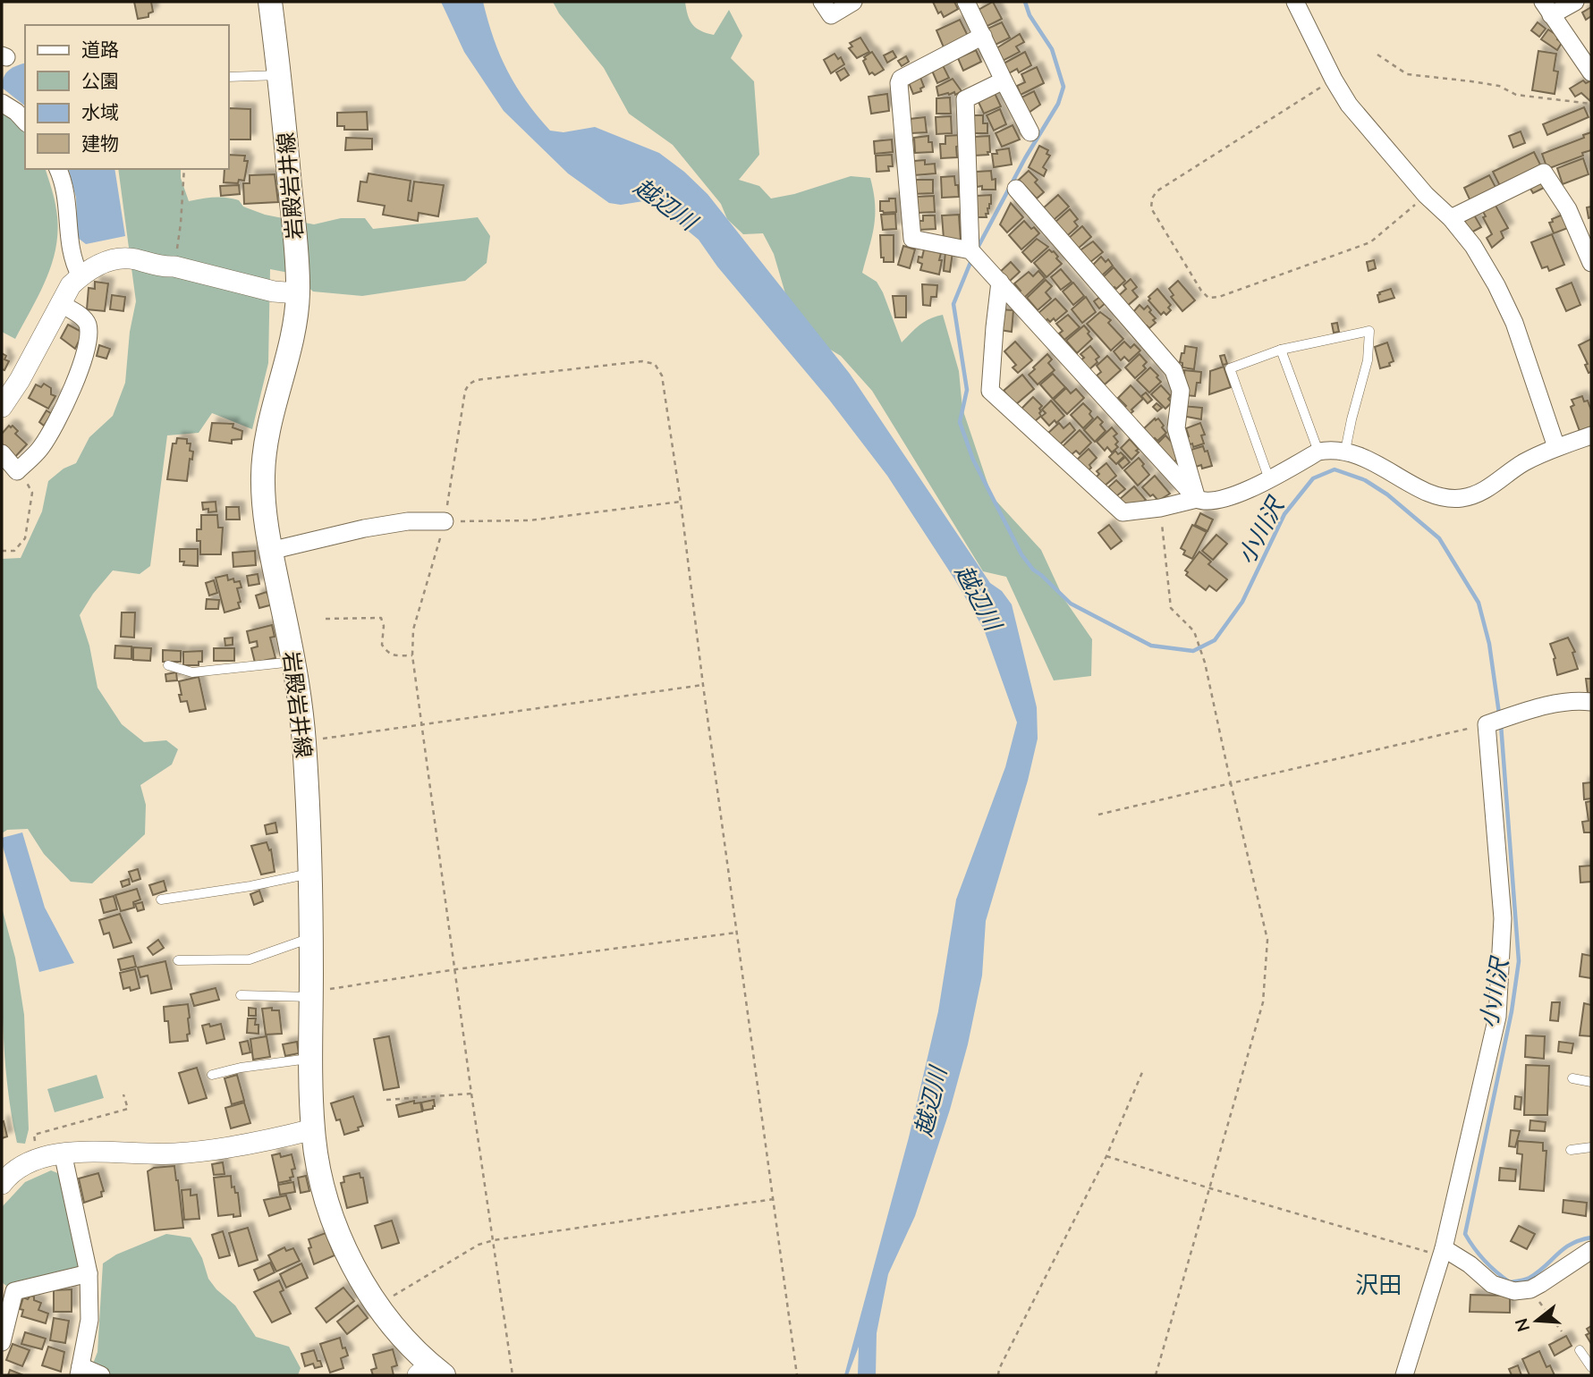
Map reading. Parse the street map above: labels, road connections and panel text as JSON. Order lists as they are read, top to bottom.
{
  "streets": {
    "main road": ["岩殿岩井線"]
  },
  "districts": ["沢田"],
  "water": ["越辺川", "小川沢"],
  "legend": [
    "道路",
    "公園",
    "水域",
    "建物"
  ],
  "north": "left"
}
